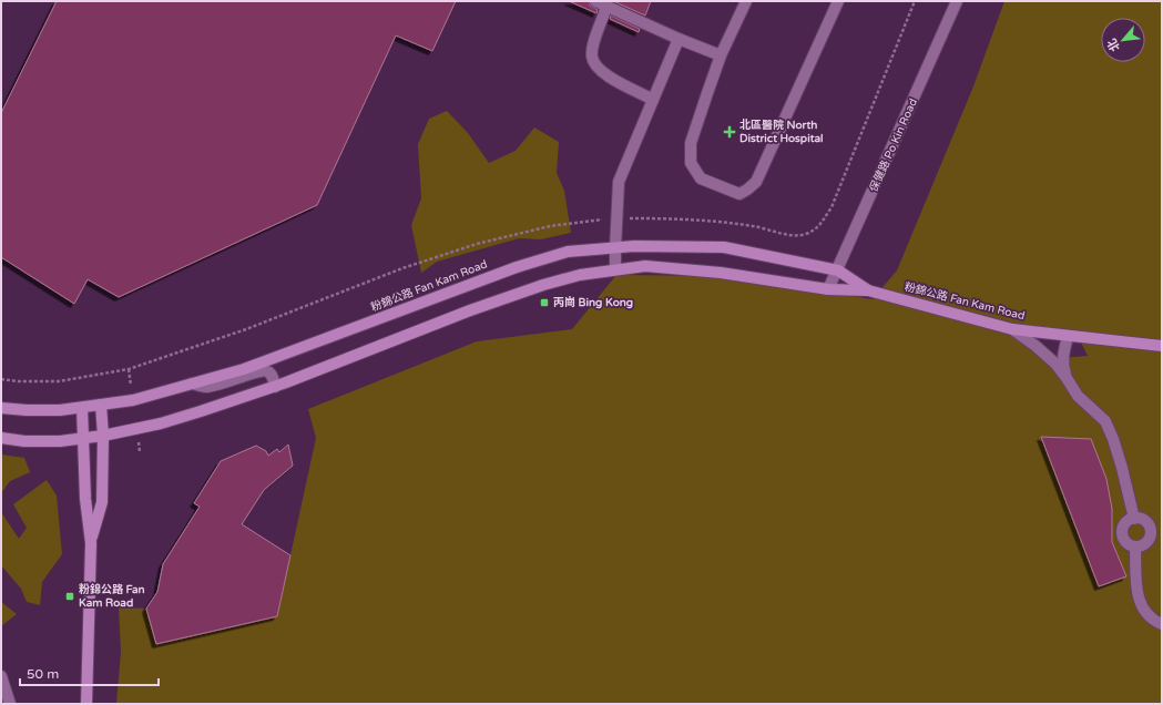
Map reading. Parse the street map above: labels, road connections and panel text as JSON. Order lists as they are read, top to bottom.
{
  "streets": {
    "main road": ["粉錦公路 Fan Kam Road"],
    "street": ["保健路 Po Kin Road"]
  },
  "crossings": [
    ["保健路 Po Kin Road", "粉錦公路 Fan Kam Road"]
  ],
  "places": {
    "health": ["北區醫院 North District Hospital"],
    "transit": ["丙崗 Bing Kong", "粉錦公路 Fan Kam Road"]
  },
  "scale_bar": "50 m",
  "north": "bottom left"
}
